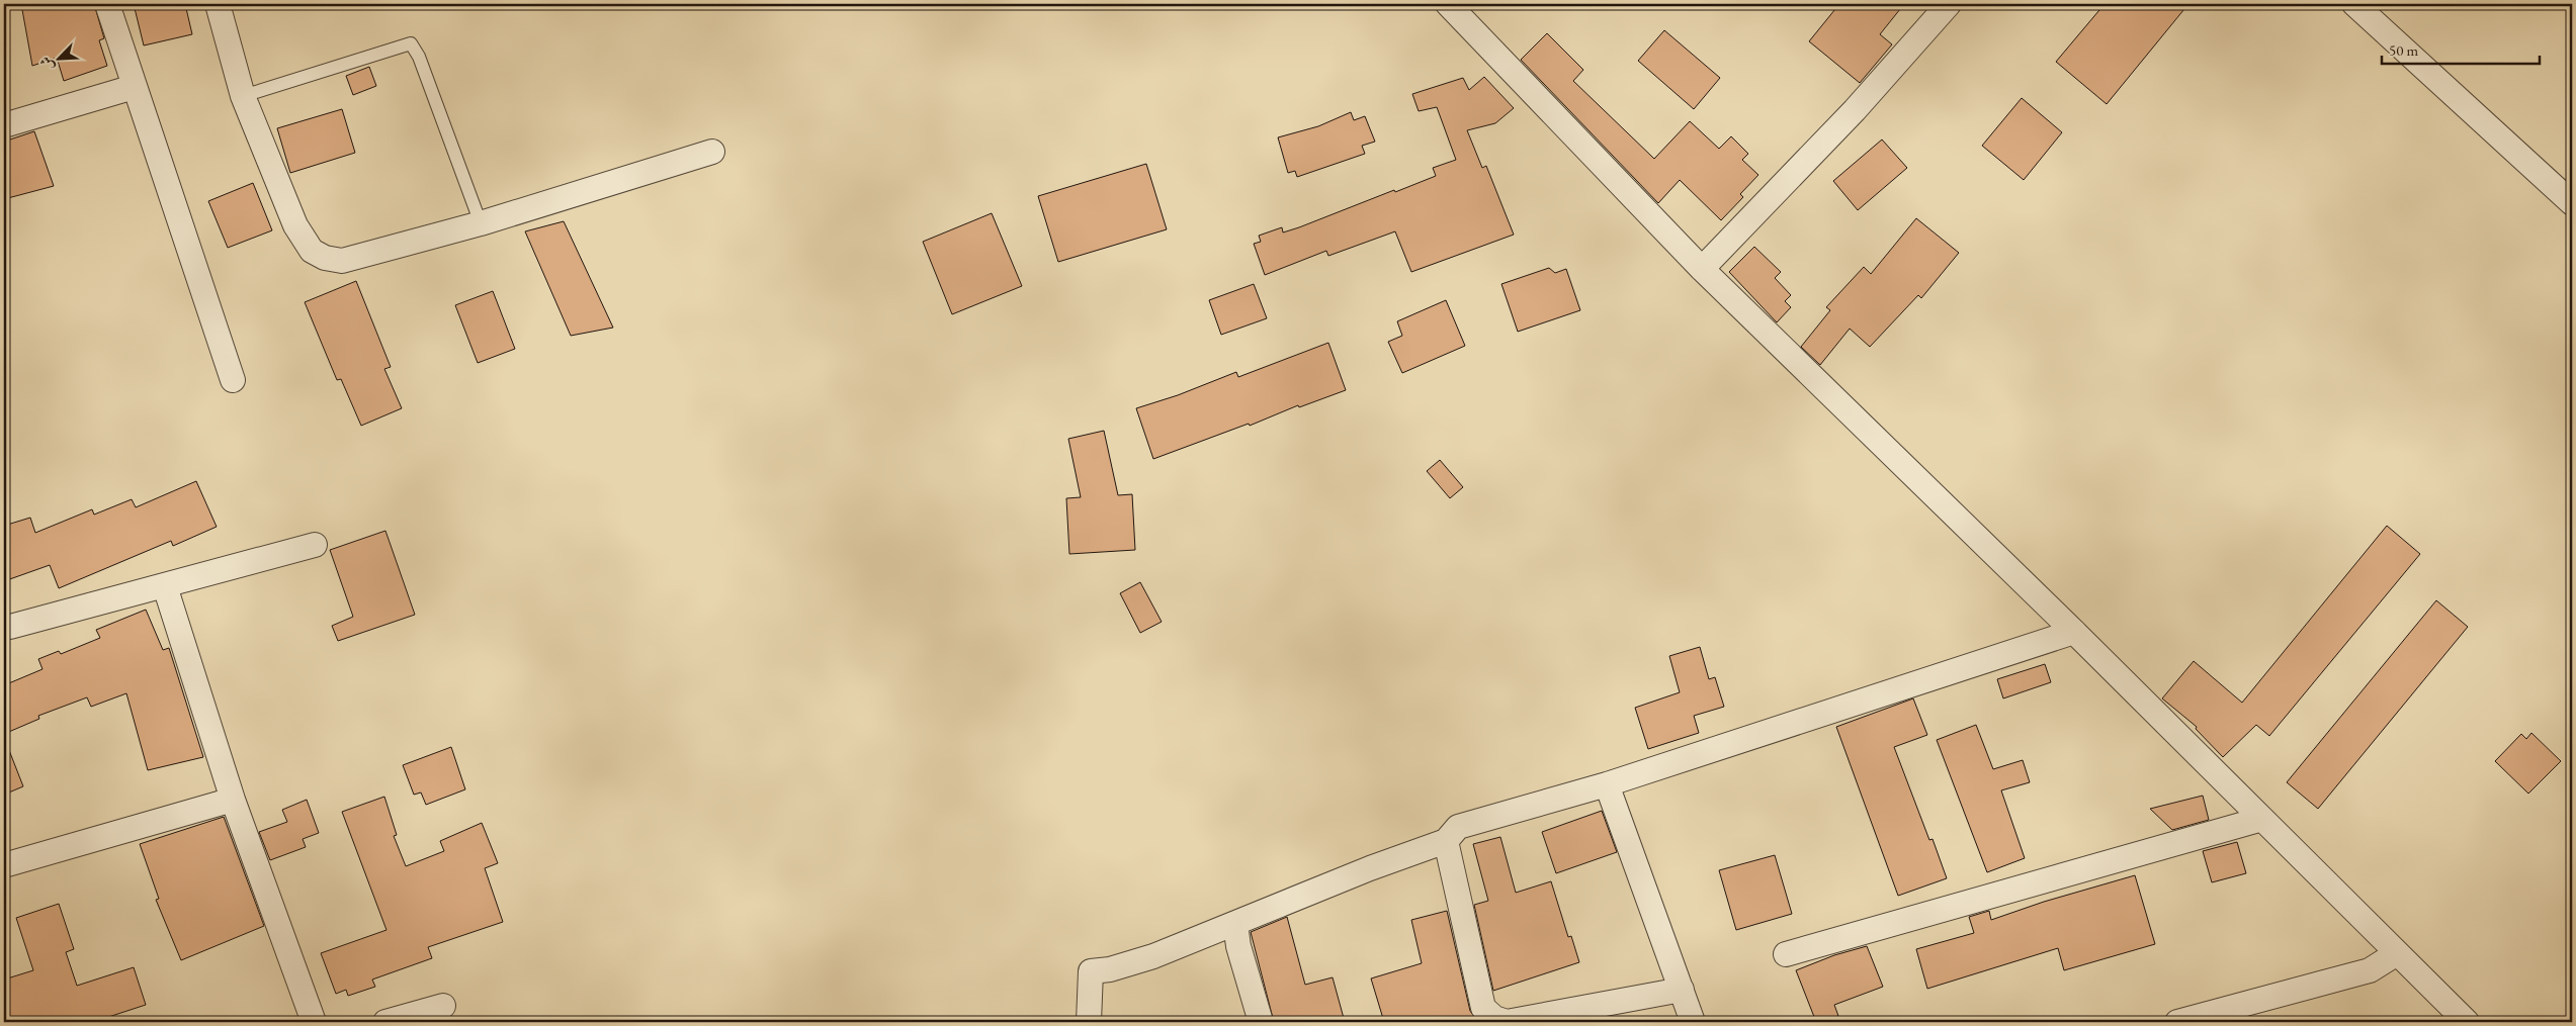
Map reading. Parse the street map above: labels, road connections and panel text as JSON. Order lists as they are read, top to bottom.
{
  "scale_bar": "50 m",
  "north": "bottom left"
}
